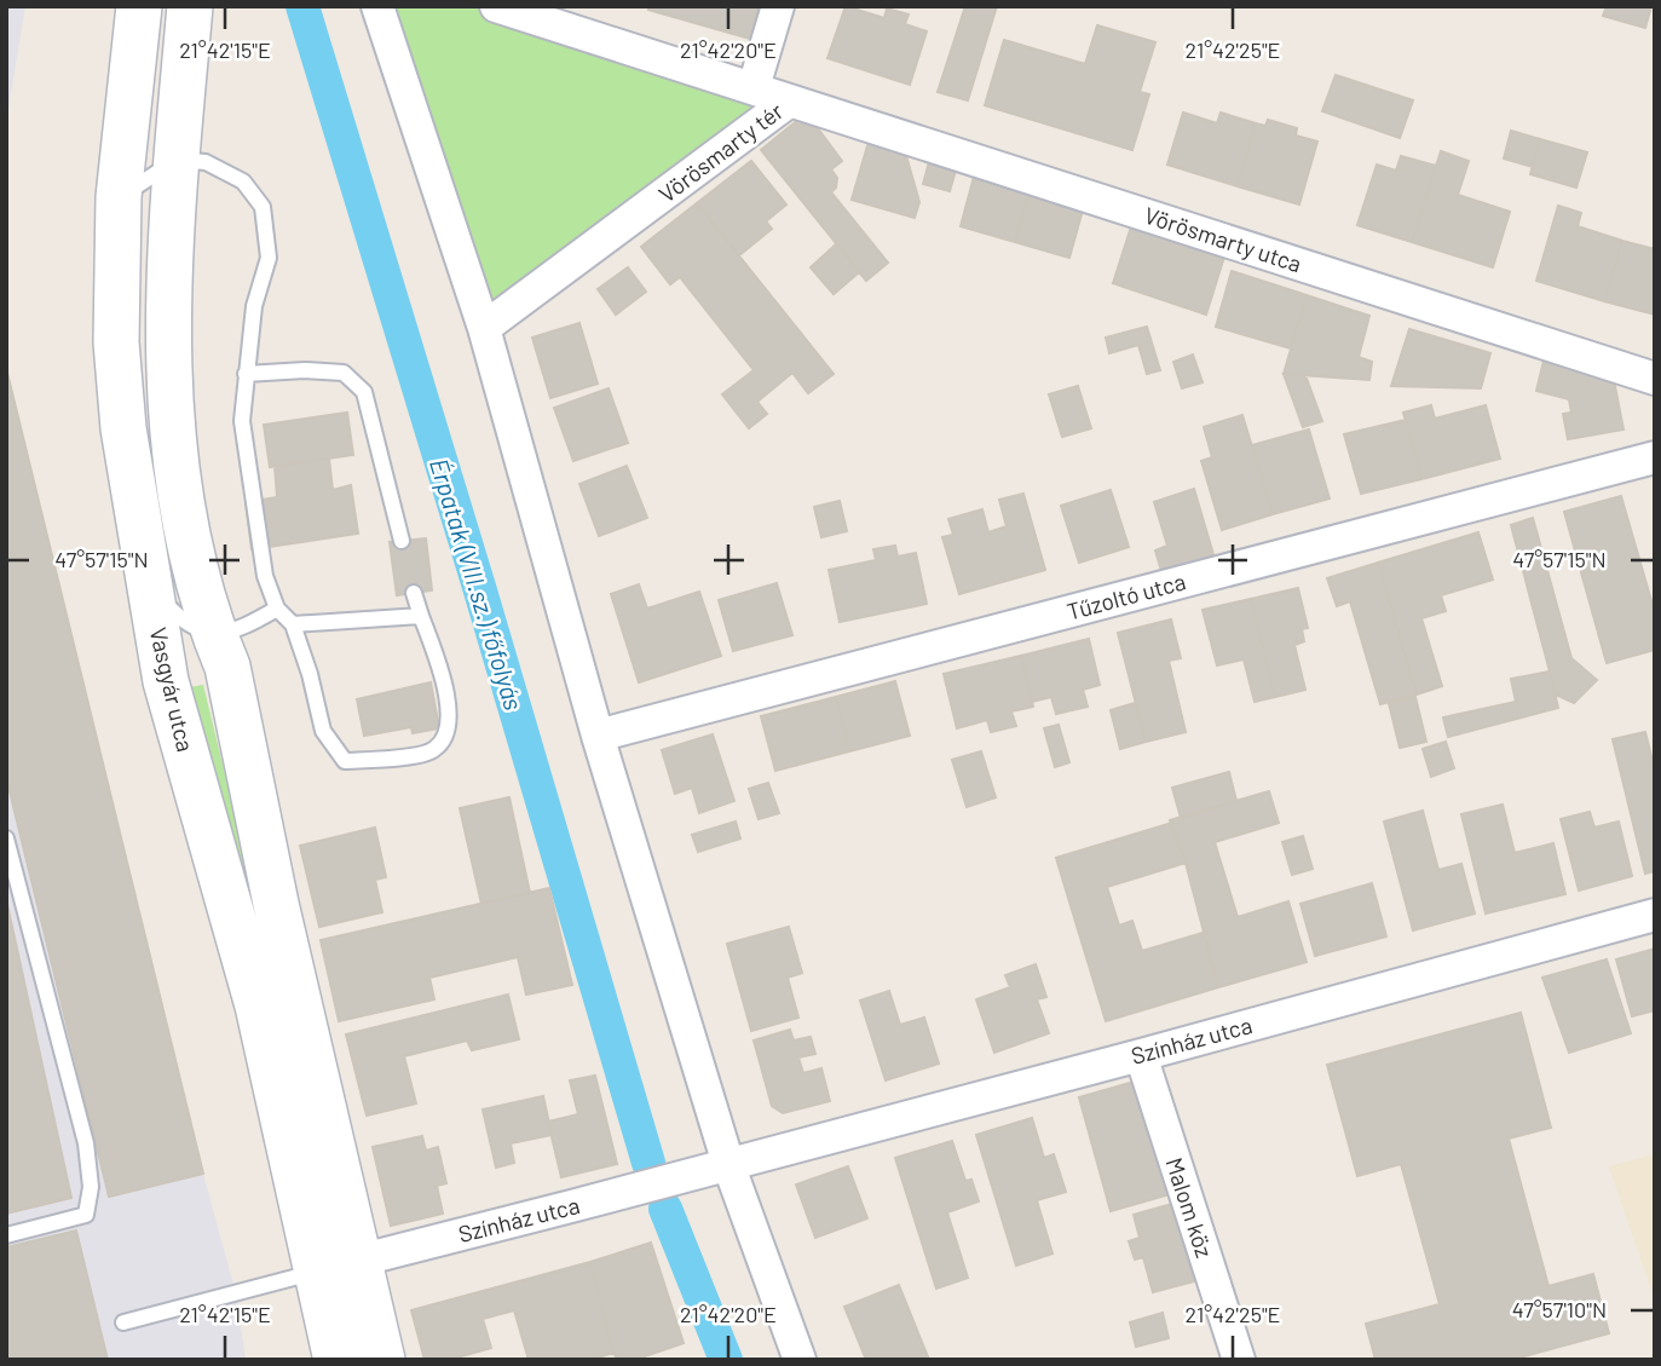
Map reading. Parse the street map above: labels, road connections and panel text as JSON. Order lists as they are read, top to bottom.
{
  "streets": {
    "main road": ["Vasgyár utca"],
    "street": [
      "Vörösmarty tér",
      "Vörösmarty utca",
      "Tűzoltó utca",
      "Színház utca",
      "Malom köz"
    ]
  },
  "crossings": [
    ["Vörösmarty tér", "Vörösmarty utca"],
    ["Vasgyár utca", "Színház utca"],
    ["Színház utca", "Malom köz"]
  ],
  "water": ["Érpatak (VIII.sz.) főfolyás"],
  "coordinates": [
    "21°42'15\"E",
    "21°42'20\"E",
    "21°42'25\"E",
    "47°57'15\"N",
    "47°57'10\"N"
  ]
}
